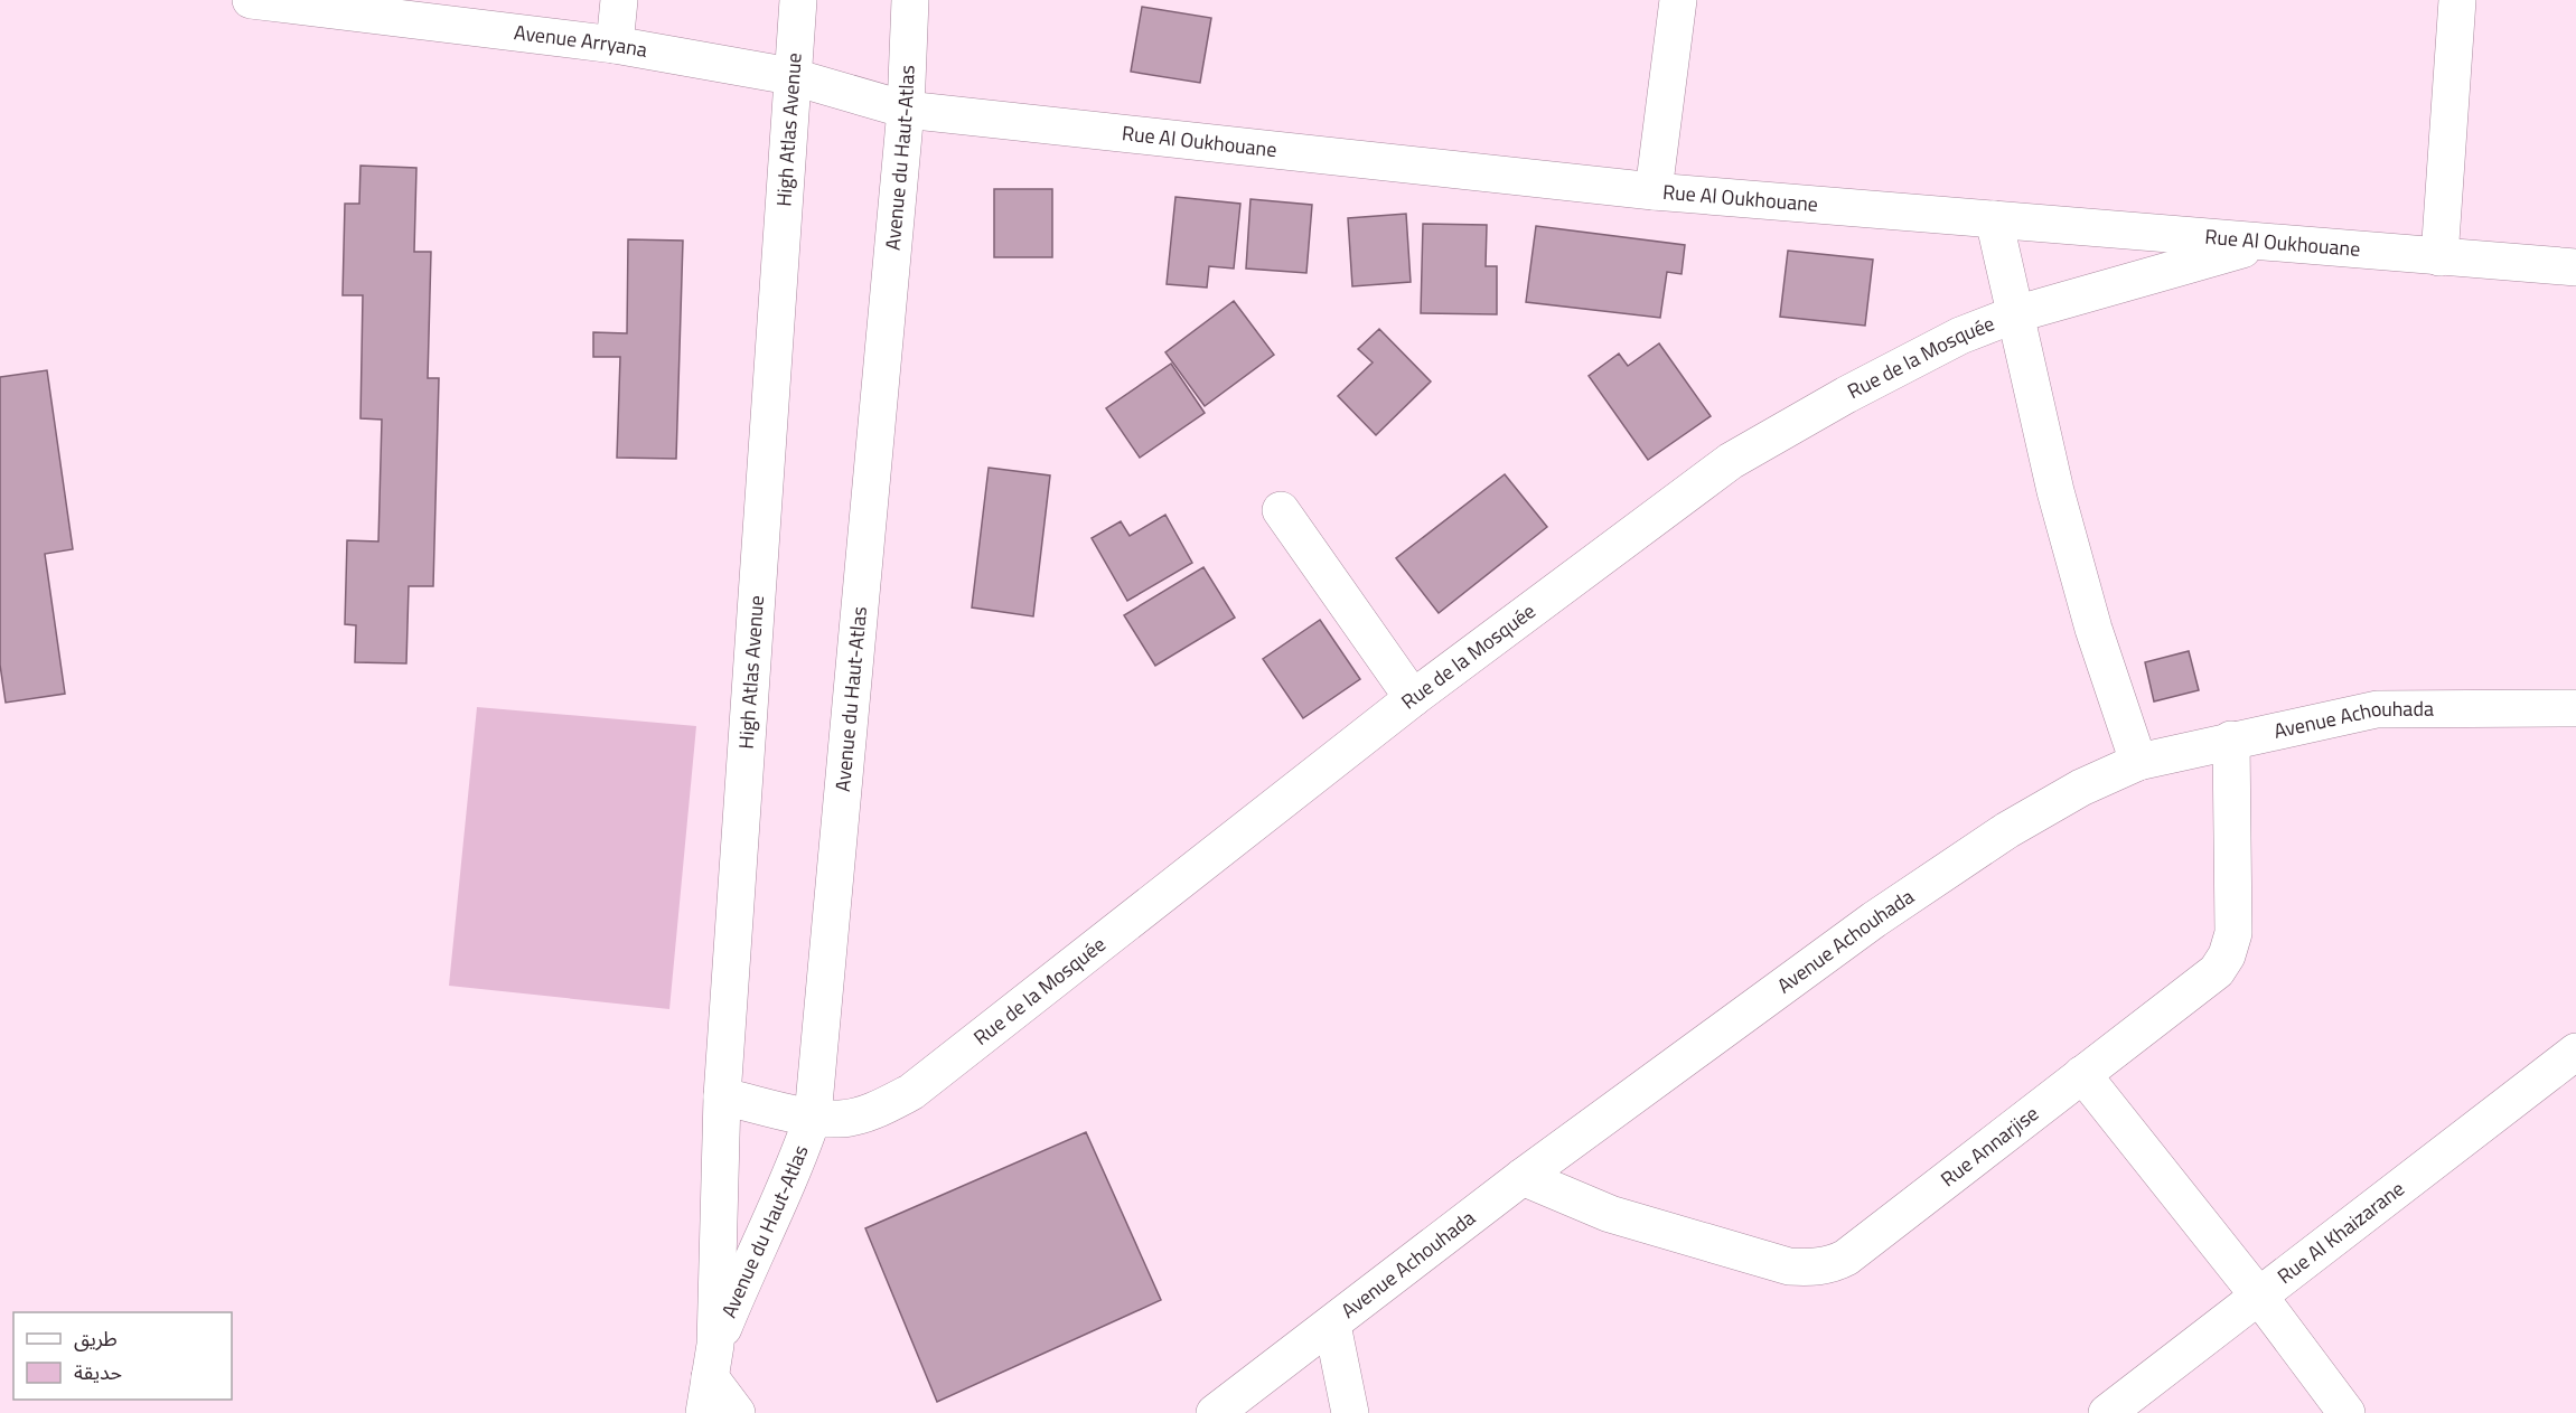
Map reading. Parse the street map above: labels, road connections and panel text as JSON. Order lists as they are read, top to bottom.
{
  "streets": {
    "street": [
      "Avenue Arryana",
      "High Atlas Avenue",
      "Rue Al Oukhouane",
      "Avenue du Haut-Atlas",
      "Rue de la Mosquée",
      "Avenue Achouhada",
      "Rue Annarjise",
      "Rue Al Khaizarane"
    ]
  },
  "crossings": [
    ["Avenue Arryana", "High Atlas Avenue"],
    ["Avenue Arryana", "Rue Al Oukhouane"],
    ["Avenue Arryana", "Avenue du Haut-Atlas"],
    ["High Atlas Avenue", "Avenue du Haut-Atlas"],
    ["High Atlas Avenue", "Rue de la Mosquée"],
    ["Rue Al Oukhouane", "Avenue du Haut-Atlas"],
    ["Rue Al Oukhouane", "Rue de la Mosquée"],
    ["Avenue du Haut-Atlas", "Rue de la Mosquée"],
    ["Avenue Achouhada", "Rue Annarjise"]
  ],
  "legend": ["طريق", "حديقة"]
}
